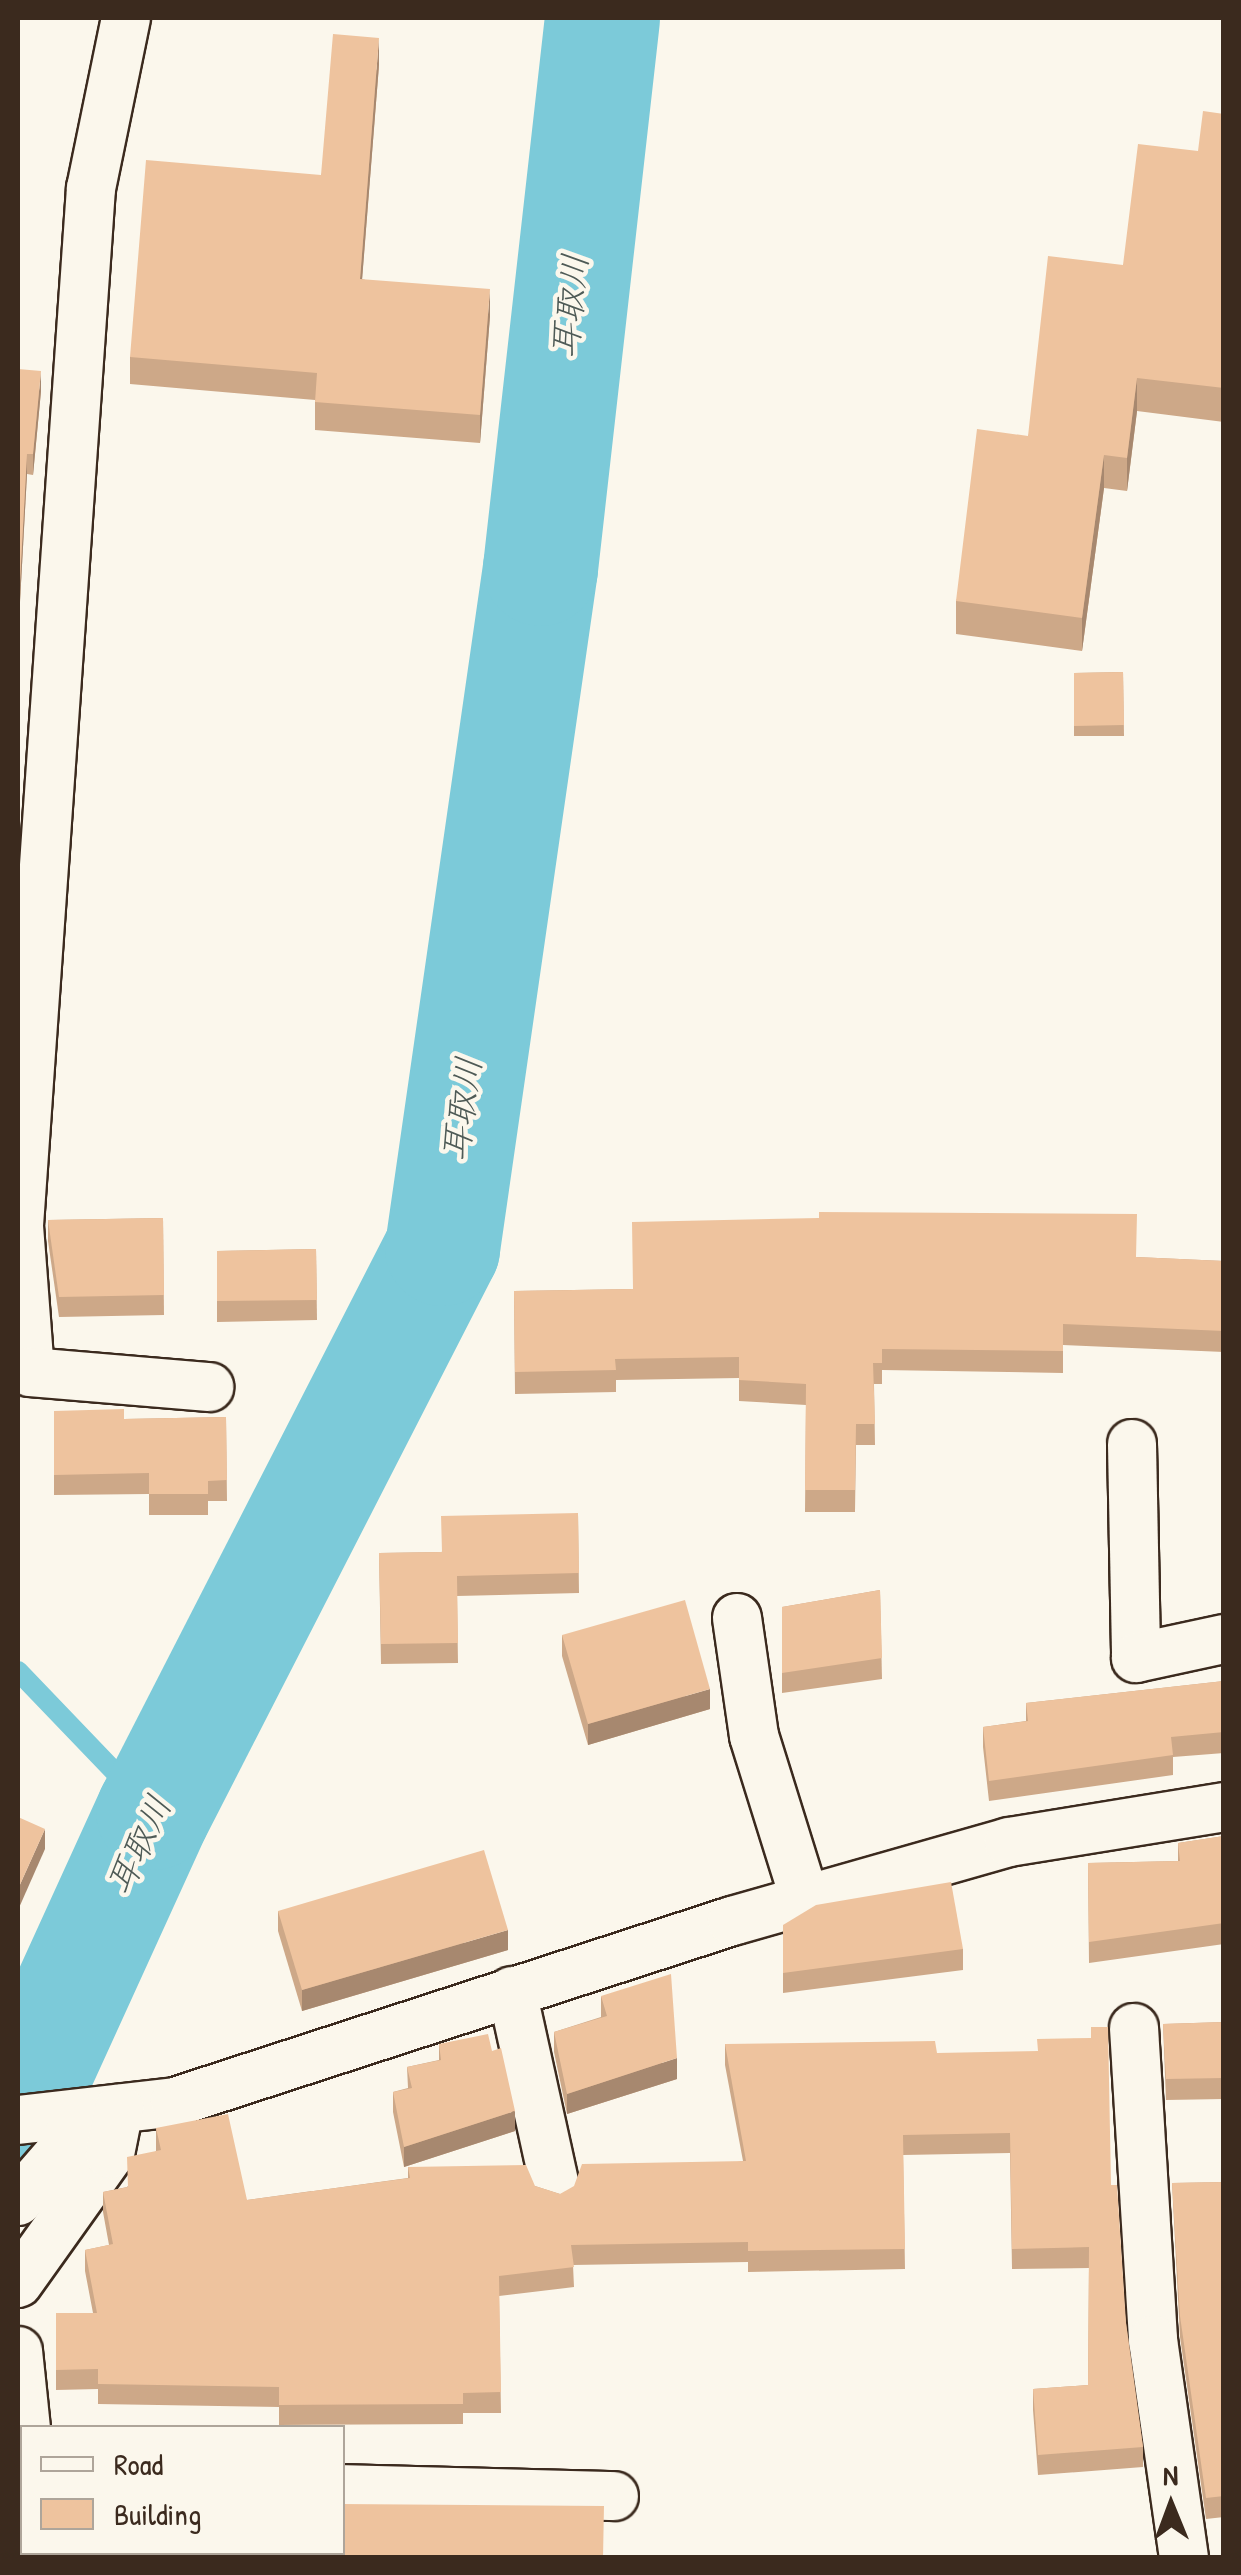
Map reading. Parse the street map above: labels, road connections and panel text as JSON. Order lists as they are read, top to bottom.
{
  "water": ["耳取川"],
  "legend": ["Road", "Building"],
  "north": "top"
}
